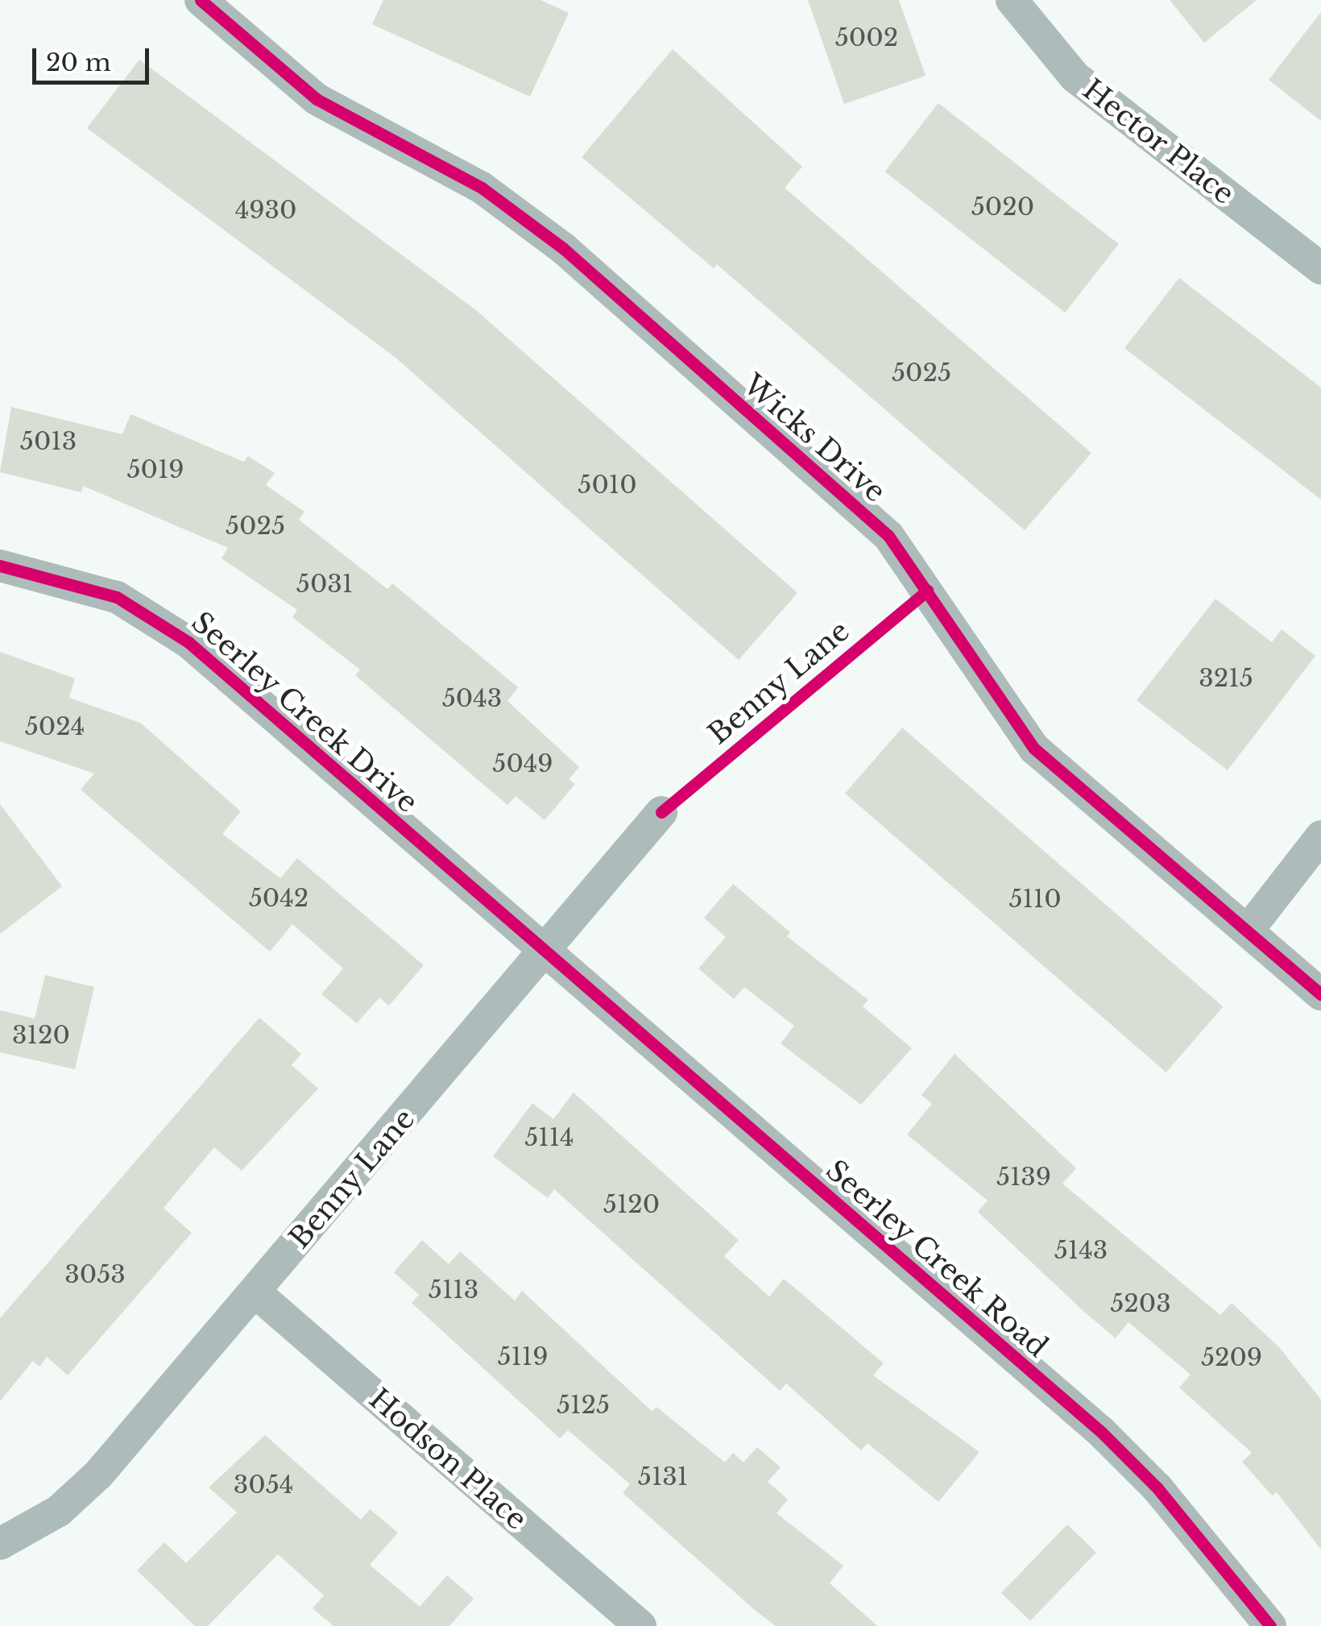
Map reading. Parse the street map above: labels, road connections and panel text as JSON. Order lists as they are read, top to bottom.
{
  "streets": {
    "street": [
      "Hector Place",
      "Wicks Drive",
      "Benny Lane",
      "Seerley Creek Drive",
      "Seerley Creek Road",
      "Hodson Place"
    ]
  },
  "crossings": [
    ["Benny Lane", "Seerley Creek Drive"],
    ["Benny Lane", "Seerley Creek Road"],
    ["Benny Lane", "Hodson Place"],
    ["Seerley Creek Drive", "Seerley Creek Road"]
  ],
  "house_numbers": [
    "5002",
    "5020",
    "4930",
    "5025",
    "5013",
    "5019",
    "5010",
    "5025",
    "5031",
    "3215",
    "5043",
    "5024",
    "5049",
    "5042",
    "5110",
    "3120",
    "5114",
    "5139",
    "5120",
    "5143",
    "3053",
    "5113",
    "5203",
    "5119",
    "5209",
    "5125",
    "5131",
    "3054"
  ],
  "scale_bar": "20 m"
}
